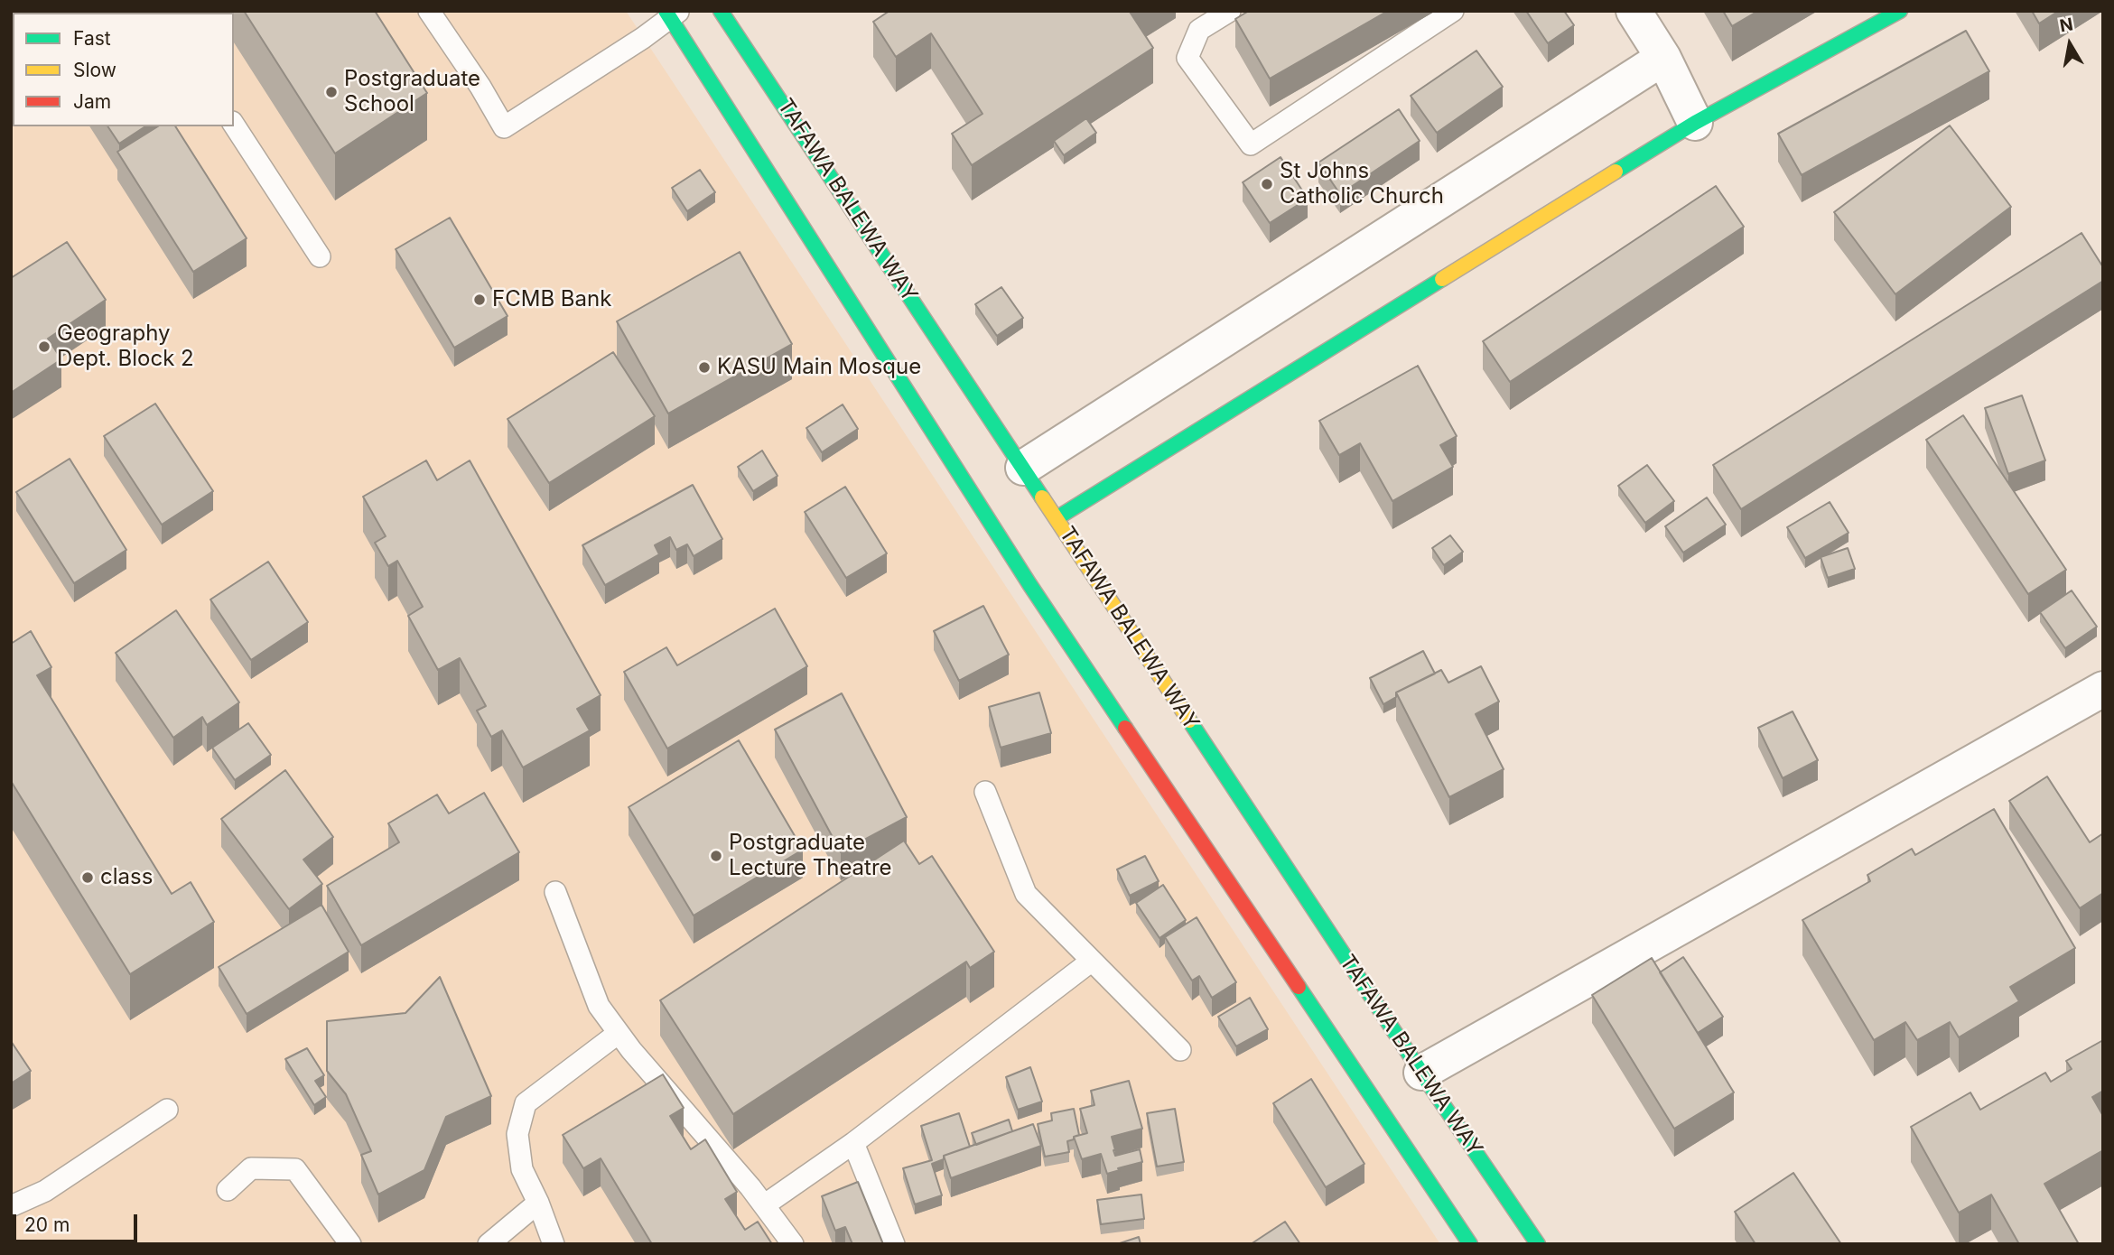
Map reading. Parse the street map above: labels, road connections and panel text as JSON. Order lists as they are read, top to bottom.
{
  "streets": {
    "main road": ["TAFAWA BALEWA WAY"]
  },
  "places": [
    "Postgraduate School",
    "St Johns Catholic Church",
    "FCMB Bank",
    "Geography Dept. Block 2",
    "KASU Main Mosque",
    "Postgraduate Lecture Theatre",
    "class"
  ],
  "legend": ["Fast", "Slow", "Jam"],
  "scale_bar": "20 m",
  "north": "top"
}
